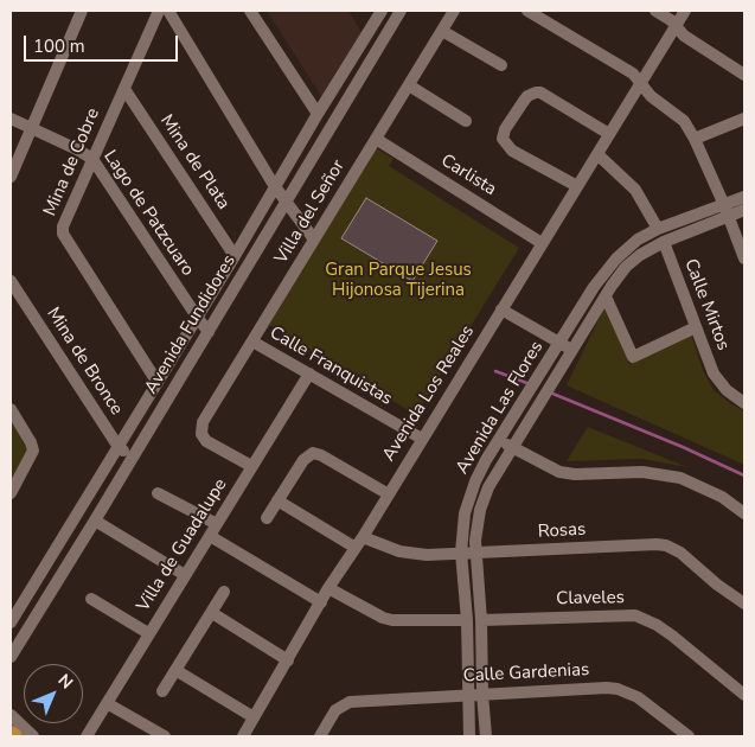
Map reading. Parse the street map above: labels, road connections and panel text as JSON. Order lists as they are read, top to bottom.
{
  "streets": {
    "street": [
      "Mina de Cobre",
      "Mina de Plata",
      "Carlista",
      "Villa del Señor",
      "Lago de Patzcuaro",
      "Calle Mirtos",
      "Avenida Fundidores",
      "Mina de Bronce",
      "Calle Franquistas",
      "Avenida Los Reales",
      "Avenida Las Flores",
      "Rosas",
      "Villa de Guadalupe",
      "Claveles",
      "Calle Gardenias"
    ]
  },
  "crossings": [
    ["Mina de Cobre", "Mina de Plata"],
    ["Mina de Cobre", "Lago de Patzcuaro"],
    ["Mina de Cobre", "Avenida Fundidores"],
    ["Mina de Plata", "Avenida Fundidores"],
    ["Carlista", "Villa del Señor"],
    ["Carlista", "Avenida Los Reales"],
    ["Villa del Señor", "Calle Franquistas"],
    ["Villa del Señor", "Villa de Guadalupe"],
    ["Lago de Patzcuaro", "Avenida Fundidores"],
    ["Calle Mirtos", "Avenida Las Flores"],
    ["Avenida Fundidores", "Mina de Bronce"],
    ["Calle Franquistas", "Avenida Los Reales"],
    ["Calle Franquistas", "Villa de Guadalupe"],
    ["Avenida Los Reales", "Rosas"],
    ["Avenida Las Flores", "Rosas"],
    ["Avenida Las Flores", "Claveles"],
    ["Avenida Las Flores", "Calle Gardenias"]
  ],
  "parks": ["Gran Parque Jesus Hijonosa Tijerina"],
  "scale_bar": "100 m",
  "north": "top right"
}
